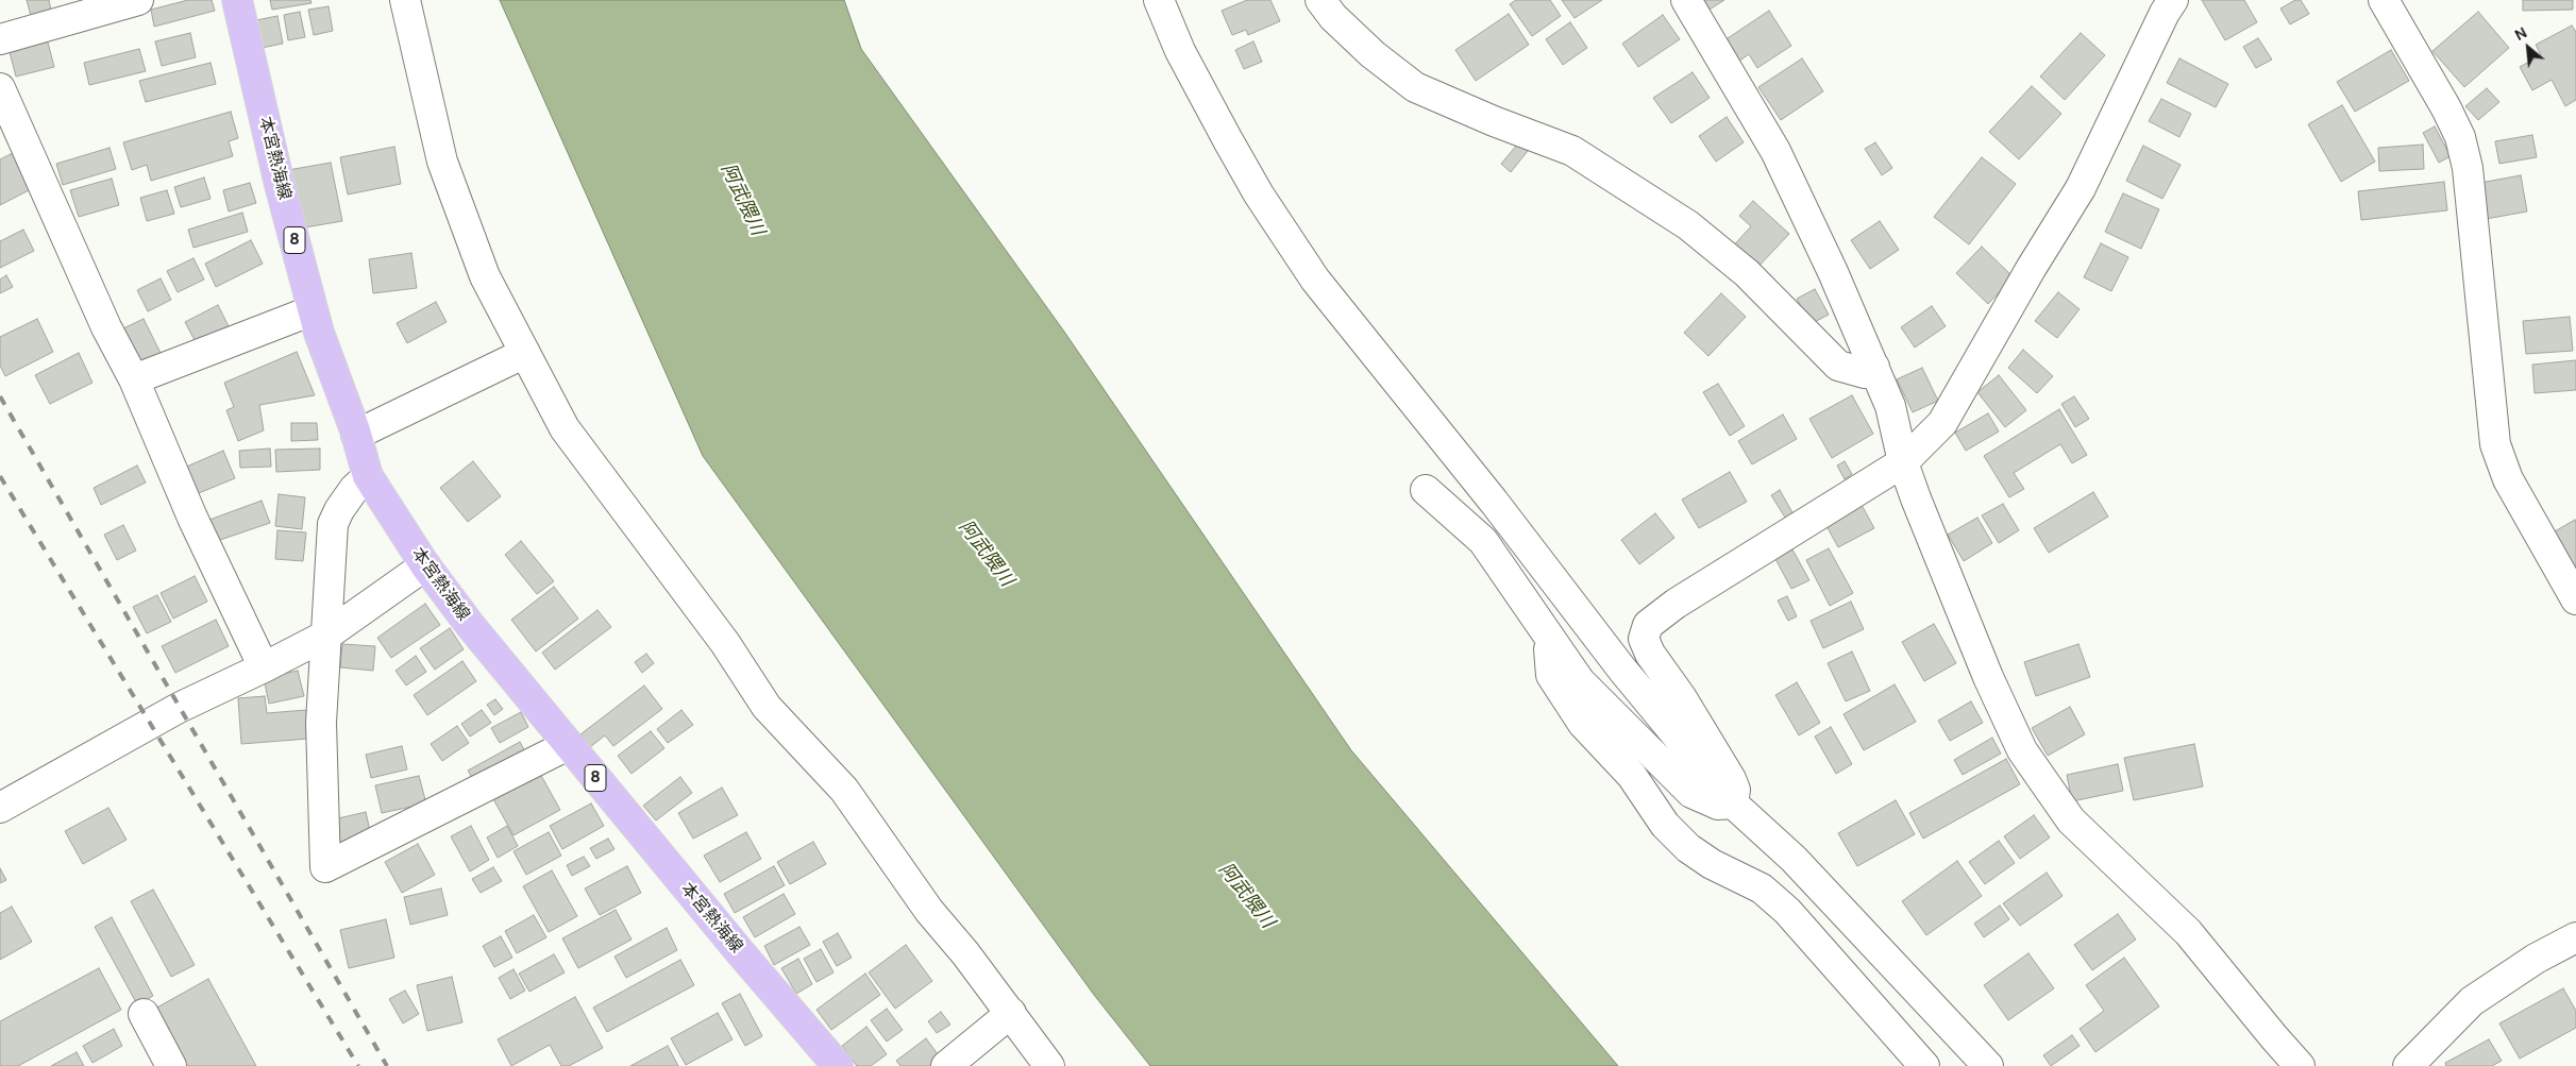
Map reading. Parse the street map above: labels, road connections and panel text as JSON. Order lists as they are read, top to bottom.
{
  "streets": {
    "main road": ["本宮熱海線", "8"]
  },
  "water": ["阿武隈川"],
  "north": "top left"
}
